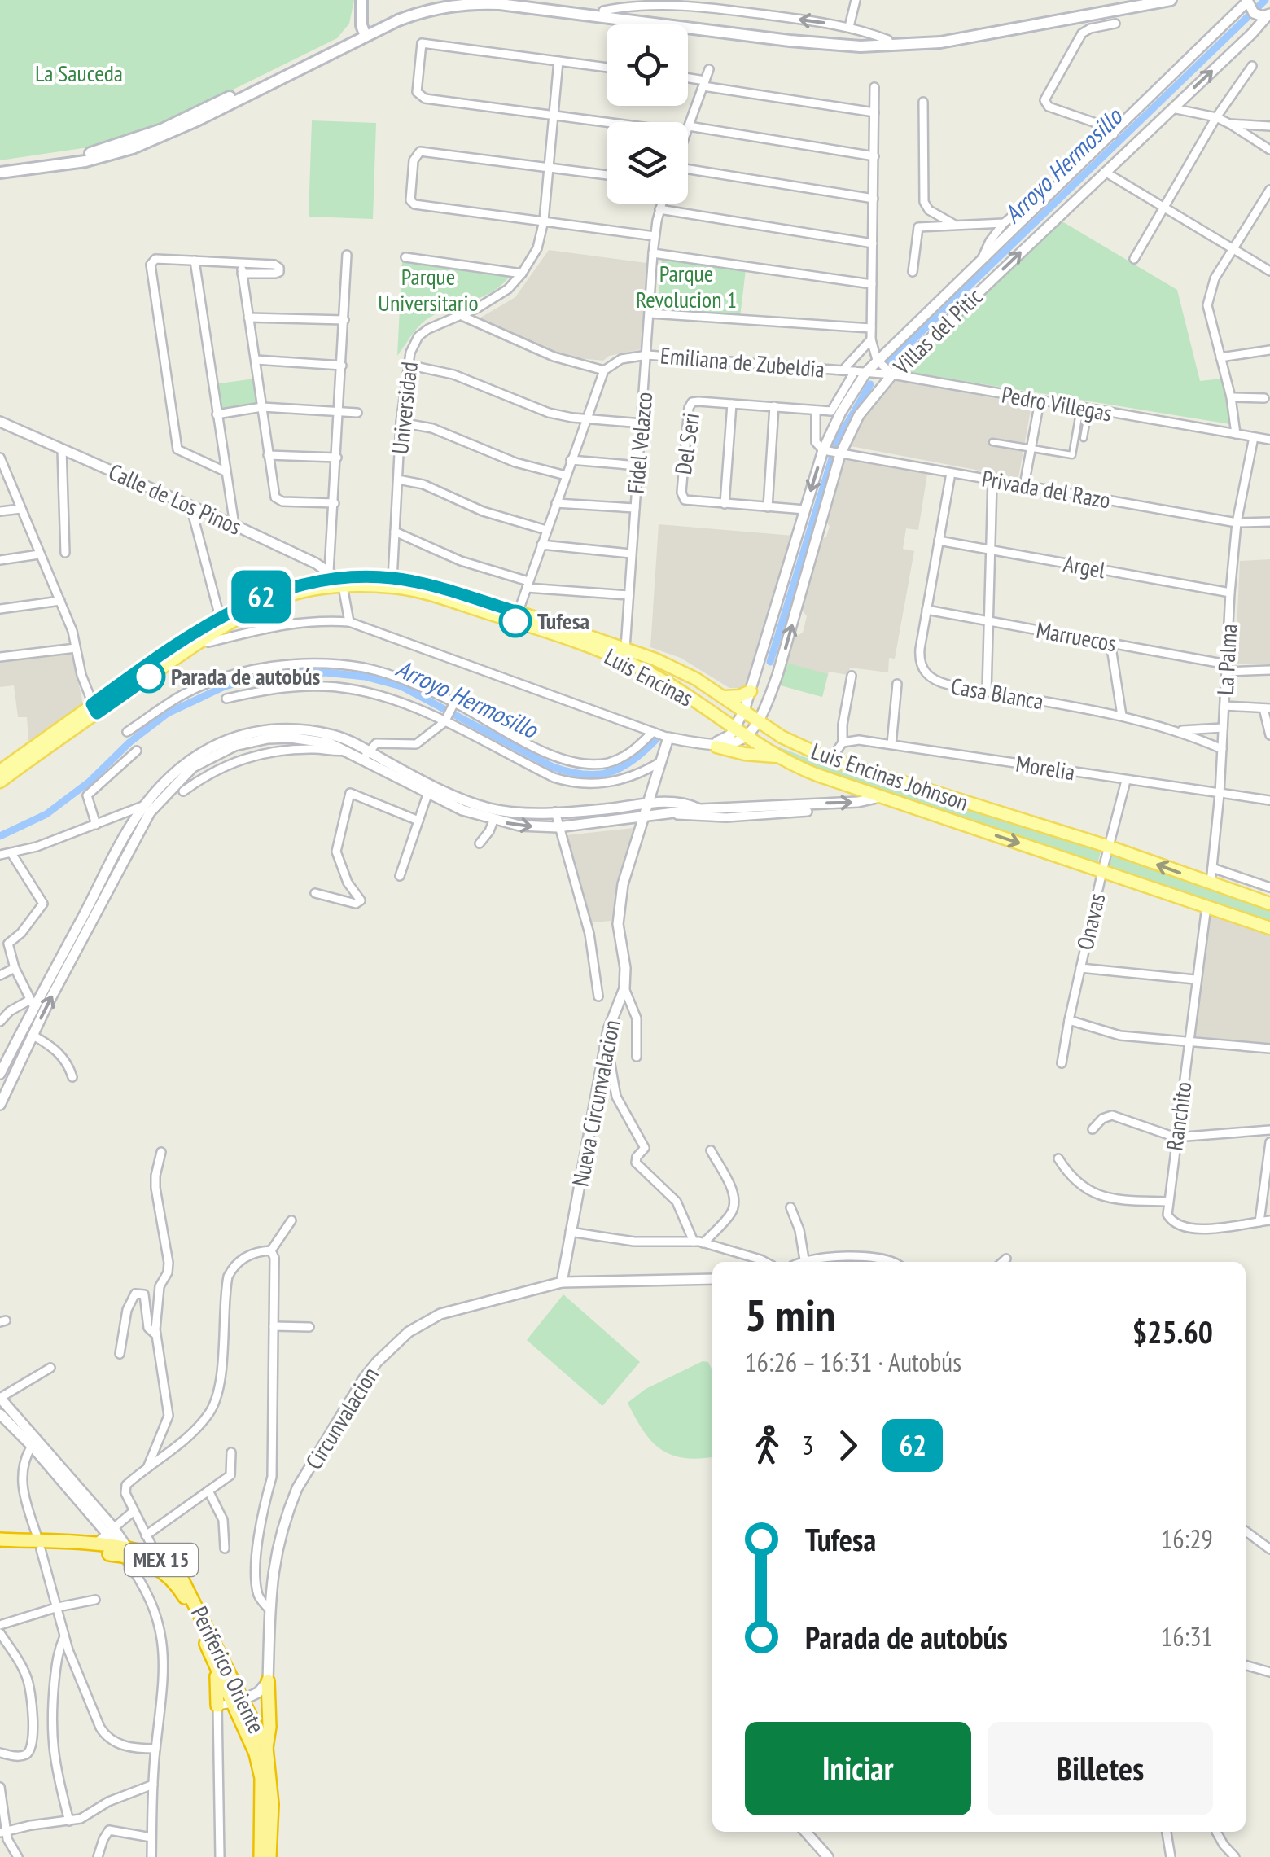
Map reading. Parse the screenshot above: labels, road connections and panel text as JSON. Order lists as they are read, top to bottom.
{
  "streets": {
    "highway": ["MEX 15", "Periferico Oriente"],
    "main road": ["Luis Encinas", "Luis Encinas Johnson"],
    "street": [
      "Villas del Pitic",
      "Emiliana de Zubeldia",
      "Pedro Villegas",
      "Universidad",
      "Fidel Velazco",
      "Del Seri",
      "Privada del Razo",
      "Calle de Los Pinos",
      "Argel",
      "Marruecos",
      "La Palma",
      "Casa Blanca",
      "Morelia",
      "Onavas",
      "Nueva Circunvalacion",
      "Ranchito",
      "Circunvalacion"
    ]
  },
  "crossings": [
    ["Villas del Pitic", "Pedro Villegas"],
    ["Villas del Pitic", "Del Seri"],
    ["Villas del Pitic", "Privada del Razo"],
    ["Villas del Pitic", "Luis Encinas"],
    ["Villas del Pitic", "Luis Encinas Johnson"],
    ["Emiliana de Zubeldia", "Pedro Villegas"],
    ["Emiliana de Zubeldia", "Fidel Velazco"],
    ["Pedro Villegas", "La Palma"],
    ["Universidad", "Luis Encinas Johnson"],
    ["Fidel Velazco", "Luis Encinas Johnson"],
    ["Privada del Razo", "La Palma"],
    ["Privada del Razo", "Casa Blanca"],
    ["Calle de Los Pinos", "Luis Encinas Johnson"],
    ["Argel", "La Palma"],
    ["Argel", "Casa Blanca"],
    ["Marruecos", "La Palma"],
    ["Marruecos", "Casa Blanca"],
    ["La Palma", "Casa Blanca"],
    ["La Palma", "Morelia"],
    ["La Palma", "Luis Encinas Johnson"],
    ["Luis Encinas", "Luis Encinas Johnson"],
    ["Luis Encinas", "Onavas"],
    ["Luis Encinas", "Ranchito"],
    ["Morelia", "Onavas"],
    ["Luis Encinas Johnson", "Onavas"],
    ["Nueva Circunvalacion", "Circunvalacion"]
  ],
  "water": ["Arroyo Hermosillo"],
  "parks": ["La Sauceda", "Parque Revolucion 1", "Parque Universitario"],
  "places": ["Tufesa", "Parada de autobús"],
  "lines": ["bus line 62"],
  "page": {
    "on_map": "62",
    "heading": ["5 min", "16:26 – 16:31 · Autobús", "$25.60"],
    "legs": ["3", "62"],
    "list": [
      {
        "name": "Tufesa",
        "value": "16:29"
      },
      {
        "name": "Parada de autobús",
        "value": "16:31"
      }
    ],
    "buttons": ["Iniciar", "Billetes"]
  }
}
